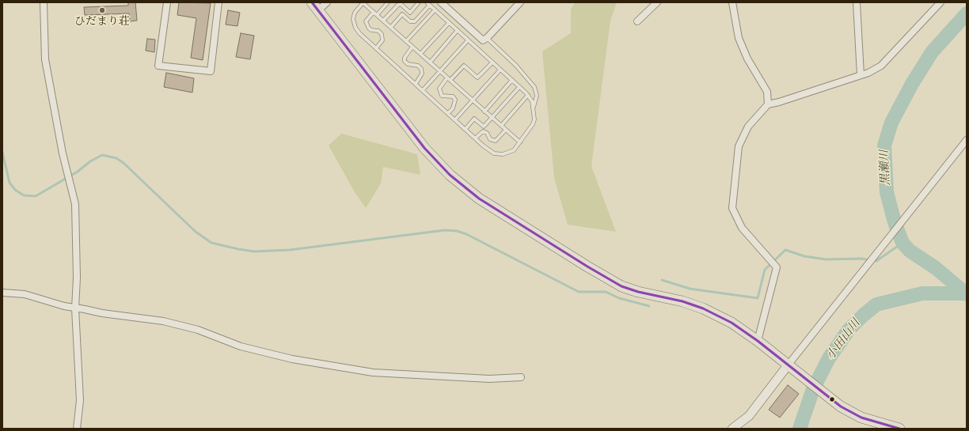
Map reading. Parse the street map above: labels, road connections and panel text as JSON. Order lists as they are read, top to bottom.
{
  "water": ["黒瀬川", "小田山川"],
  "places": ["ひだまり荘"]
}
